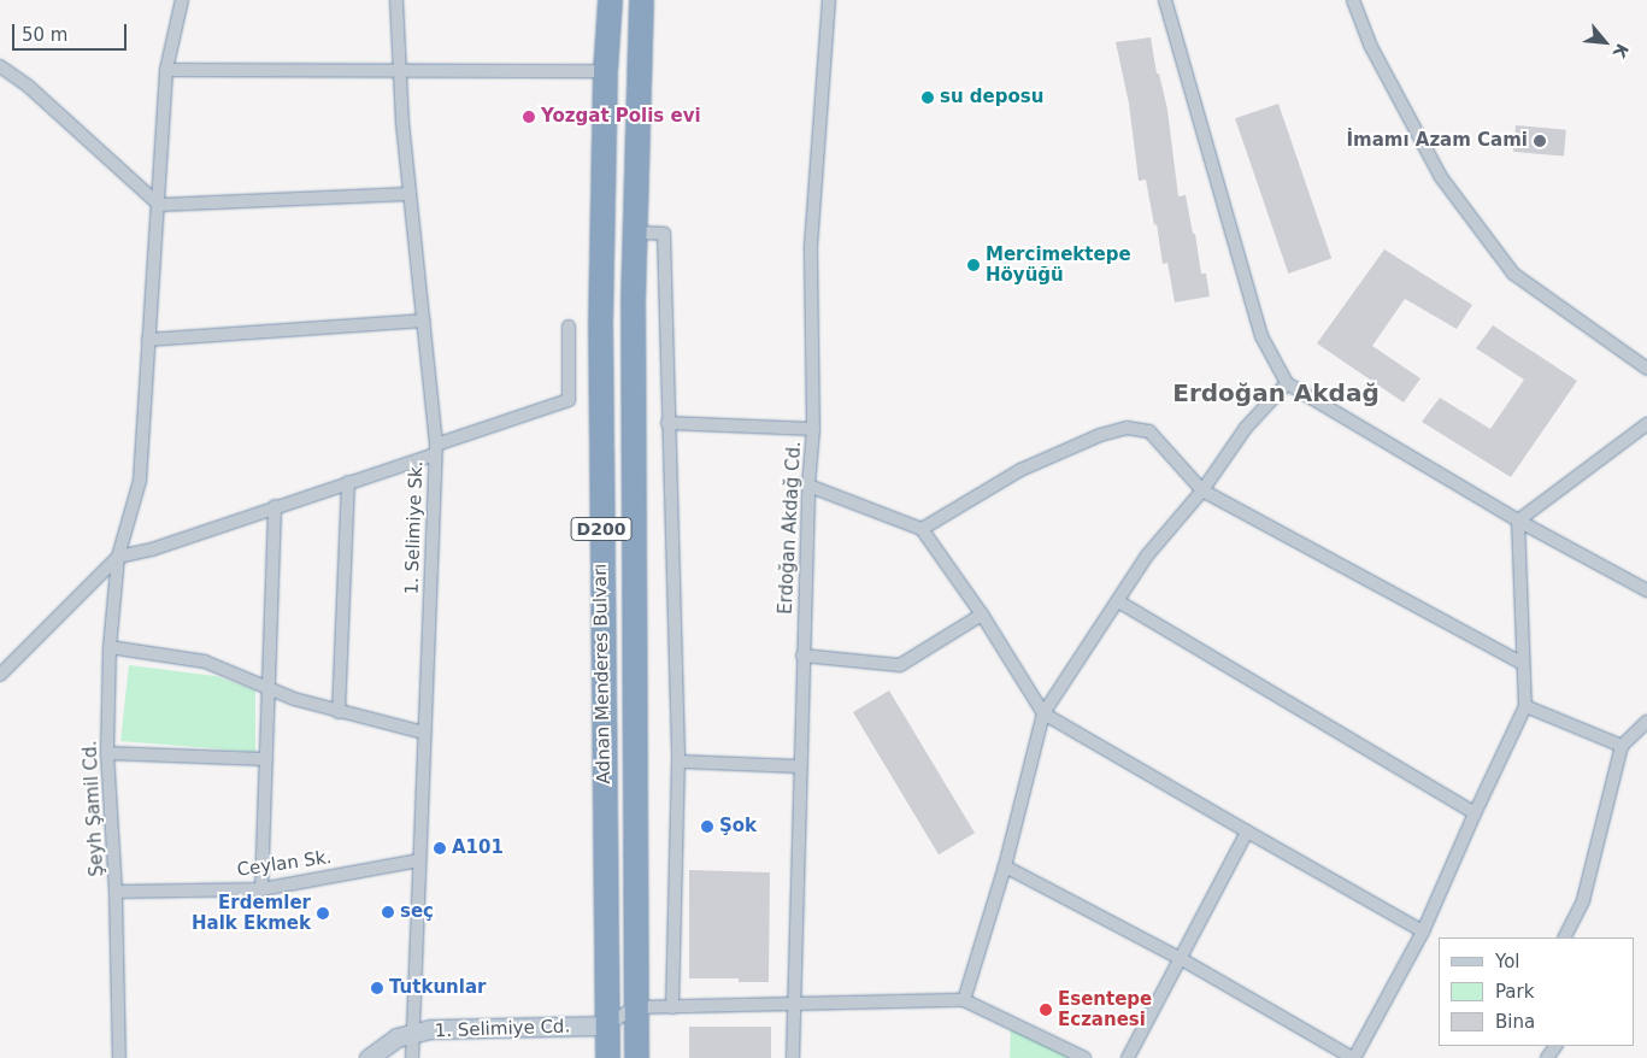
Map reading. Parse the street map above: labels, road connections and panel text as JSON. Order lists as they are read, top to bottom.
{
  "streets": {
    "highway": ["D200", "Adnan Menderes Bulvarı"],
    "street": [
      "1. Selimiye Sk.",
      "Erdoğan Akdağ Cd.",
      "Şeyh Şamil Cd.",
      "Ceylan Sk.",
      "1. Selimiye Cd."
    ]
  },
  "crossings": [
    ["1. Selimiye Sk.", "Ceylan Sk."],
    ["1. Selimiye Sk.", "1. Selimiye Cd."],
    ["Adnan Menderes Bulvarı", "1. Selimiye Cd."],
    ["Şeyh Şamil Cd.", "Ceylan Sk."]
  ],
  "districts": ["Erdoğan Akdağ"],
  "places": [
    "su deposu",
    "Yozgat Polis evi",
    "İmamı Azam Cami",
    "Mercimektepe Höyüğü",
    "Şok",
    "A101",
    "seç",
    "Erdemler Halk Ekmek",
    "Tutkunlar",
    "Esentepe Eczanesi"
  ],
  "legend": ["Yol", "Park", "Bina"],
  "scale_bar": "50 m",
  "north": "bottom right"
}
